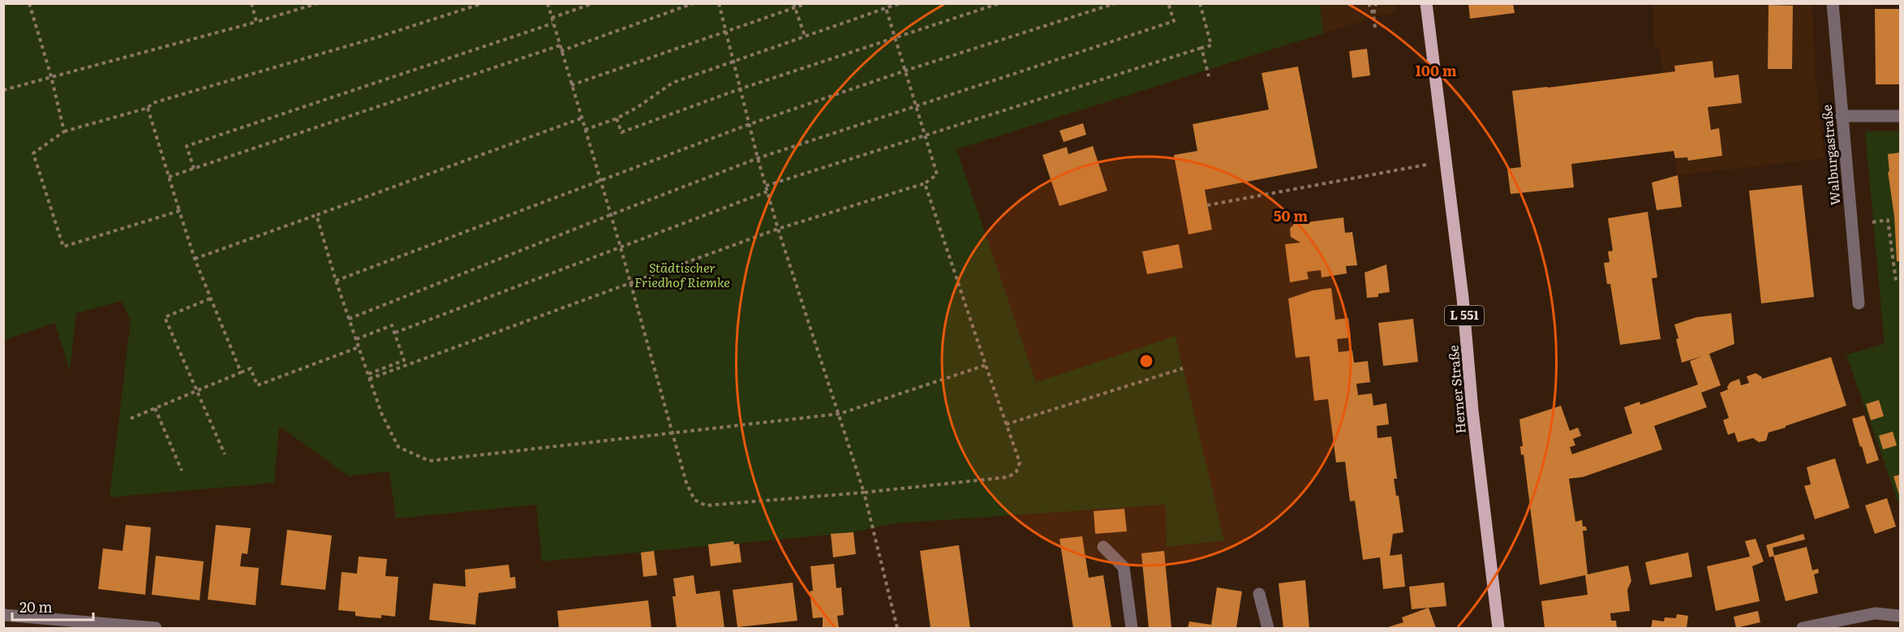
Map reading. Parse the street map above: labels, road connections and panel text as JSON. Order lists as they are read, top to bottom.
{
  "streets": {
    "main road": ["L 551", "Herner Straße"],
    "street": ["Walburgastraße"]
  },
  "parks": ["Städtischer Friedhof Riemke"],
  "scale_bar": "20 m",
  "rings": ["100 m", "50 m"]
}
